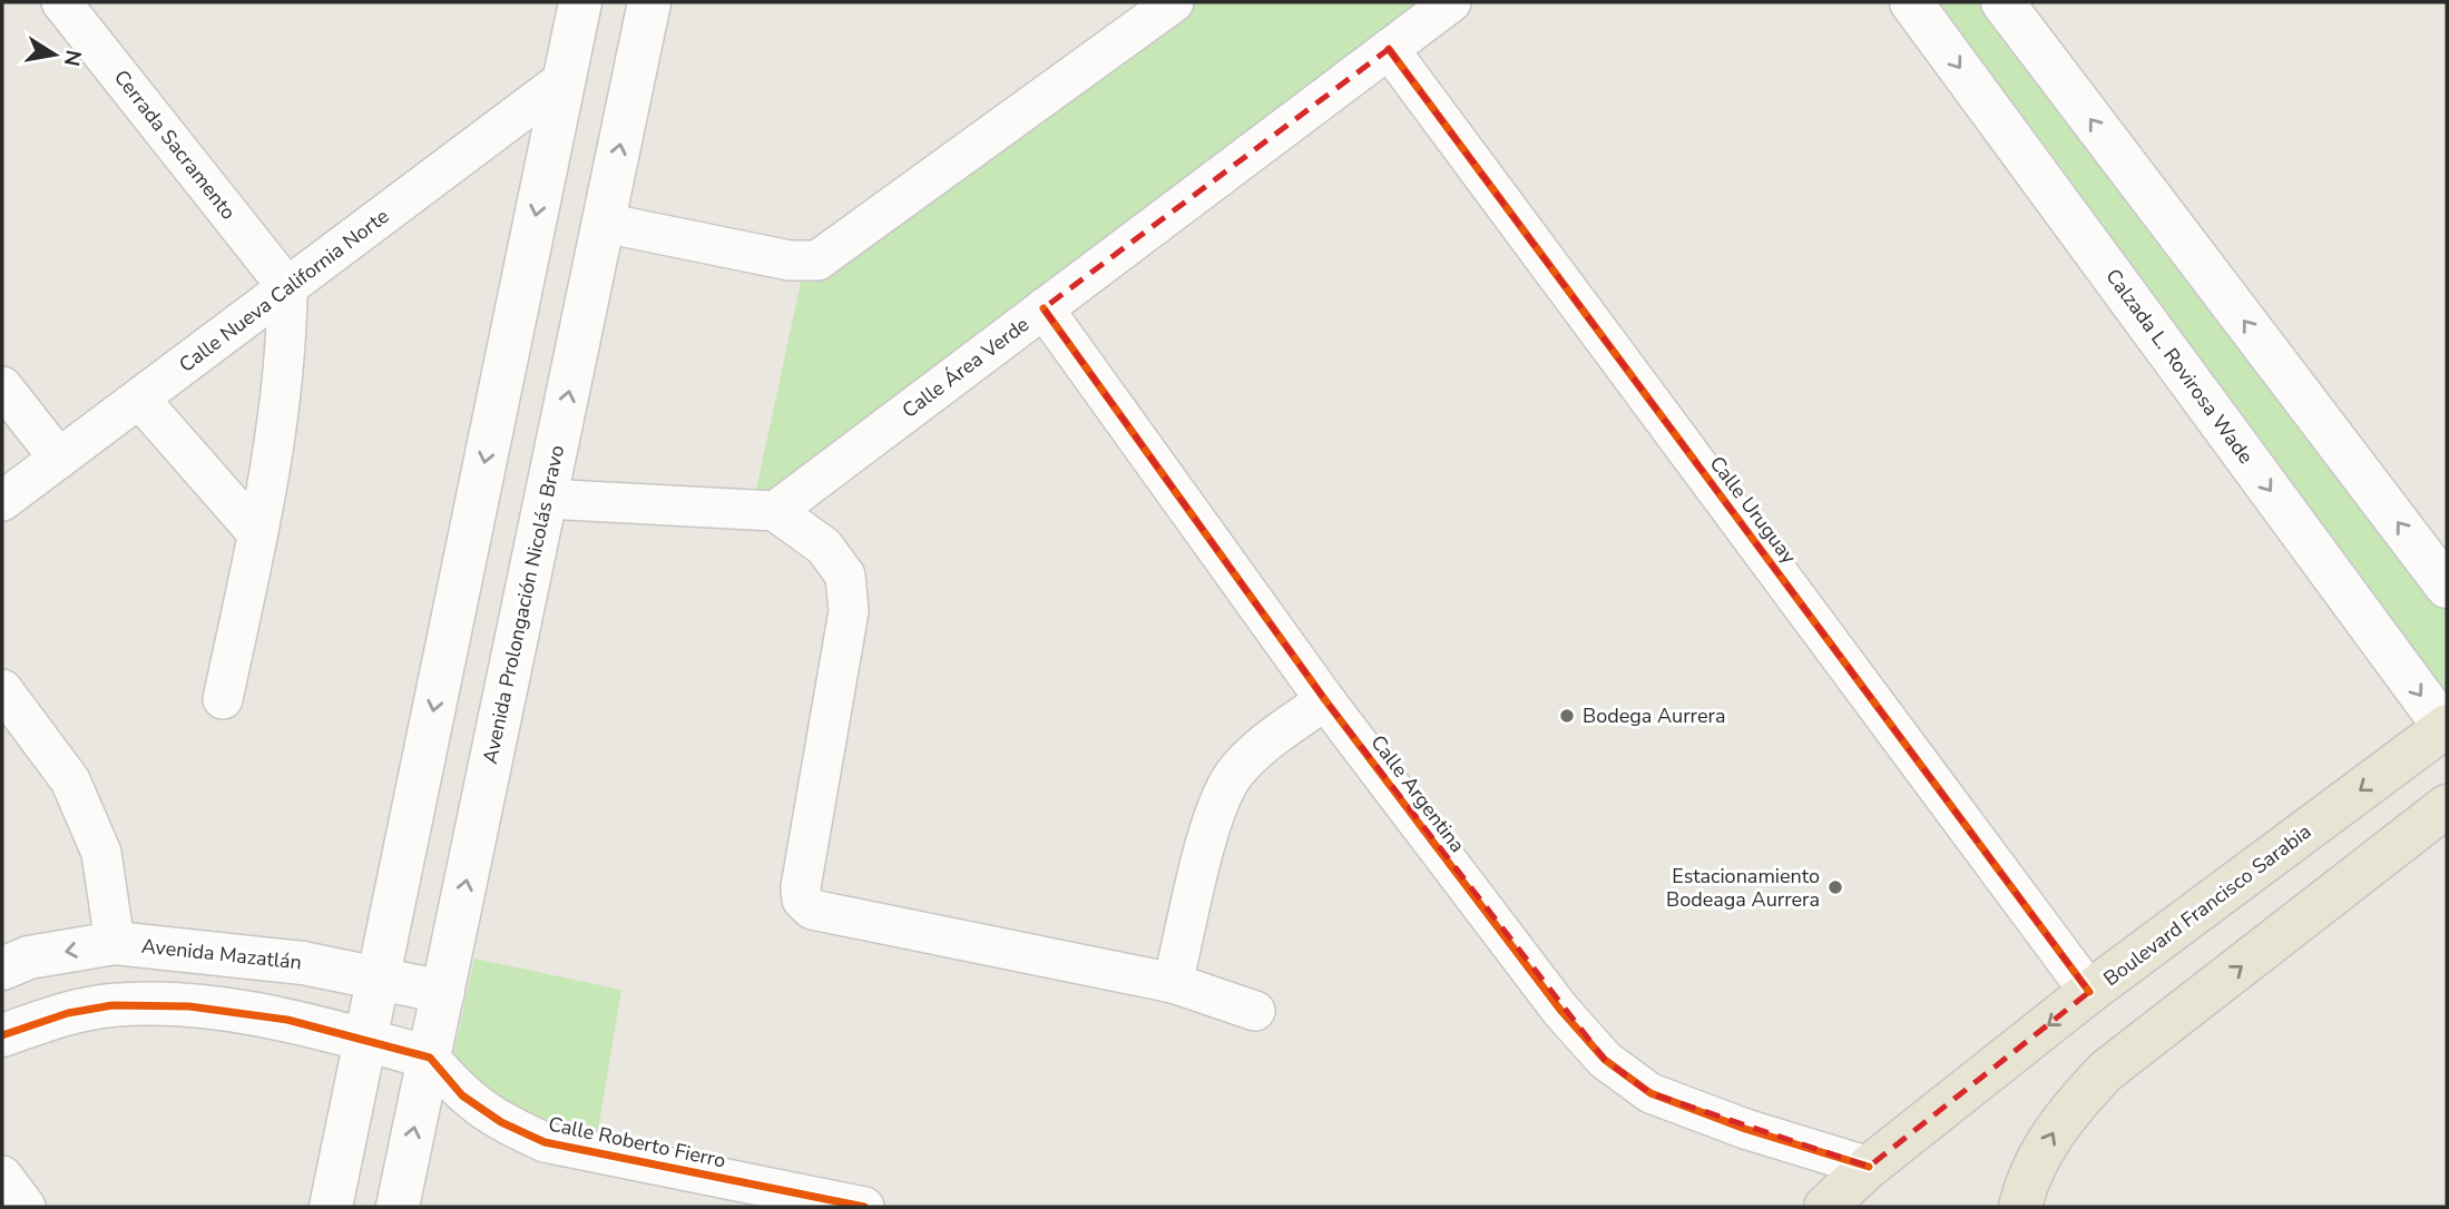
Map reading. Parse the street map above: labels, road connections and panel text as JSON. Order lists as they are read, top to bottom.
{
  "streets": {
    "main road": ["Boulevard Francisco Sarabia"],
    "street": [
      "Cerrada Sacramento",
      "Calle Nueva California Norte",
      "Calzada L. Rovirosa Wade",
      "Calle Área Verde",
      "Calle Uruguay",
      "Avenida Prolongación Nicolás Bravo",
      "Calle Argentina",
      "Avenida Mazatlán",
      "Calle Roberto Fierro"
    ]
  },
  "crossings": [
    ["Cerrada Sacramento", "Calle Nueva California Norte"],
    ["Calzada L. Rovirosa Wade", "Boulevard Francisco Sarabia"],
    ["Calle Área Verde", "Calle Uruguay"],
    ["Calle Área Verde", "Calle Argentina"],
    ["Calle Uruguay", "Boulevard Francisco Sarabia"],
    ["Avenida Prolongación Nicolás Bravo", "Avenida Mazatlán"],
    ["Avenida Prolongación Nicolás Bravo", "Calle Roberto Fierro"],
    ["Calle Argentina", "Boulevard Francisco Sarabia"]
  ],
  "places": ["Bodega Aurrera", "Estacionamiento Bodeaga Aurrera"],
  "north": "right"
}
